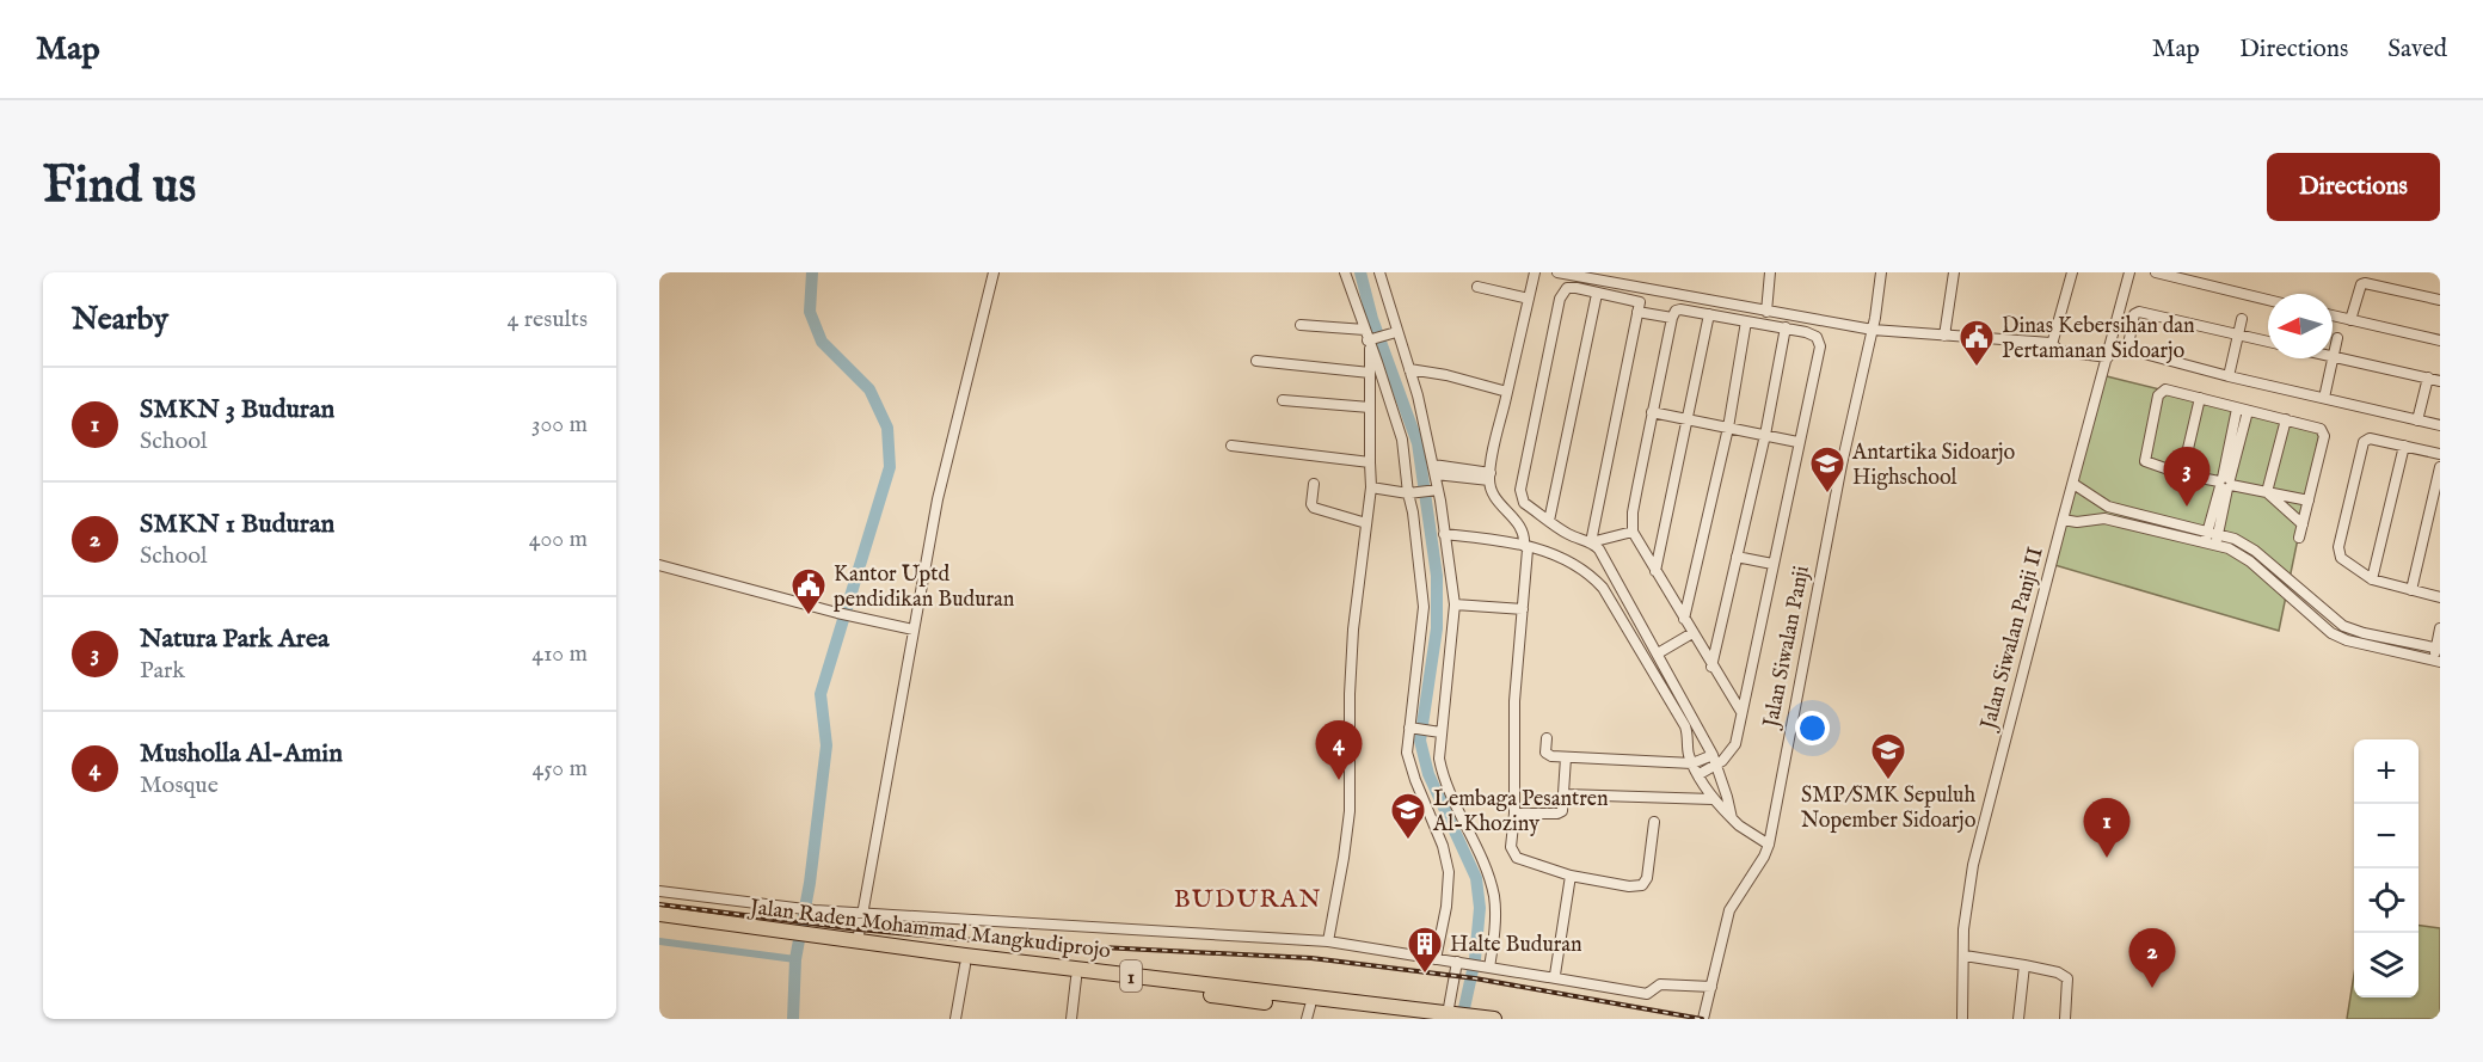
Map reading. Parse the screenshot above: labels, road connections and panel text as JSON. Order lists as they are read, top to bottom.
{
  "streets": {
    "highway": ["Jalan Raden Mohammad Mangkudiprojo", "1"],
    "street": ["Jalan Siwalan Panji II", "Jalan Siwalan Panji"]
  },
  "districts": ["BUDURAN"],
  "places": {
    "public building": ["Dinas Kebersihan dan Pertamanan Sidoarjo", "Kantor Uptd pendidikan Buduran"],
    "school or university": ["Antartika Sidoarjo Highschool", "SMP/SMK Sepuluh Nopember Sidoarjo", "Lembaga Pesantren Al-Khoziny"],
    "building": ["Halte Buduran"]
  },
  "north": "left",
  "page": {
    "header": "Map",
    "nav": ["Map", "Directions", "Saved"],
    "buttons": "Directions",
    "title": "Find us",
    "heading": ["Nearby", "4 results"],
    "list": [
      {
        "mark": "1",
        "name": "SMKN 3 Buduran",
        "note": "School",
        "value": "300 m"
      },
      {
        "mark": "2",
        "name": "SMKN 1 Buduran",
        "note": "School",
        "value": "400 m"
      },
      {
        "mark": "3",
        "name": "Natura Park Area",
        "note": "Park",
        "value": "410 m"
      },
      {
        "mark": "4",
        "name": "Musholla Al-Amin",
        "note": "Mosque",
        "value": "450 m"
      }
    ],
    "pins": [
      "3",
      "4",
      "1",
      "2"
    ],
    "map_buttons": ["+", "−"]
  }
}
